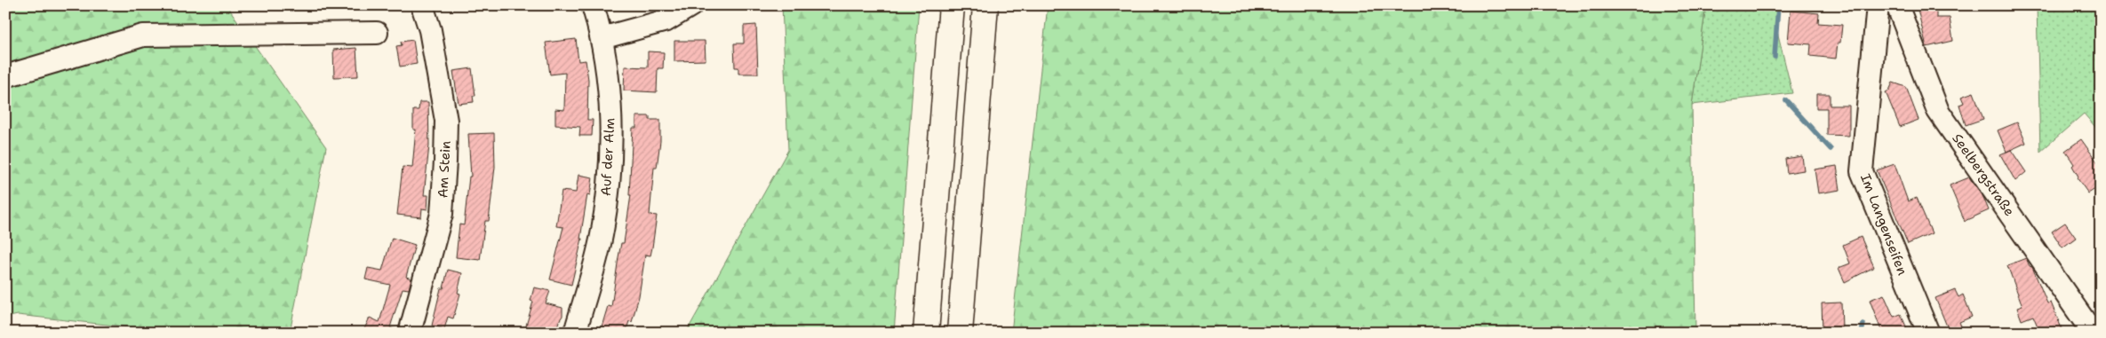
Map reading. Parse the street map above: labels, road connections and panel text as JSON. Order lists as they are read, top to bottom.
{
  "streets": {
    "street": [
      "Auf der Alm",
      "Am Stein",
      "Seelbergstraße",
      "Im Langenseifen"
    ]
  }
}
